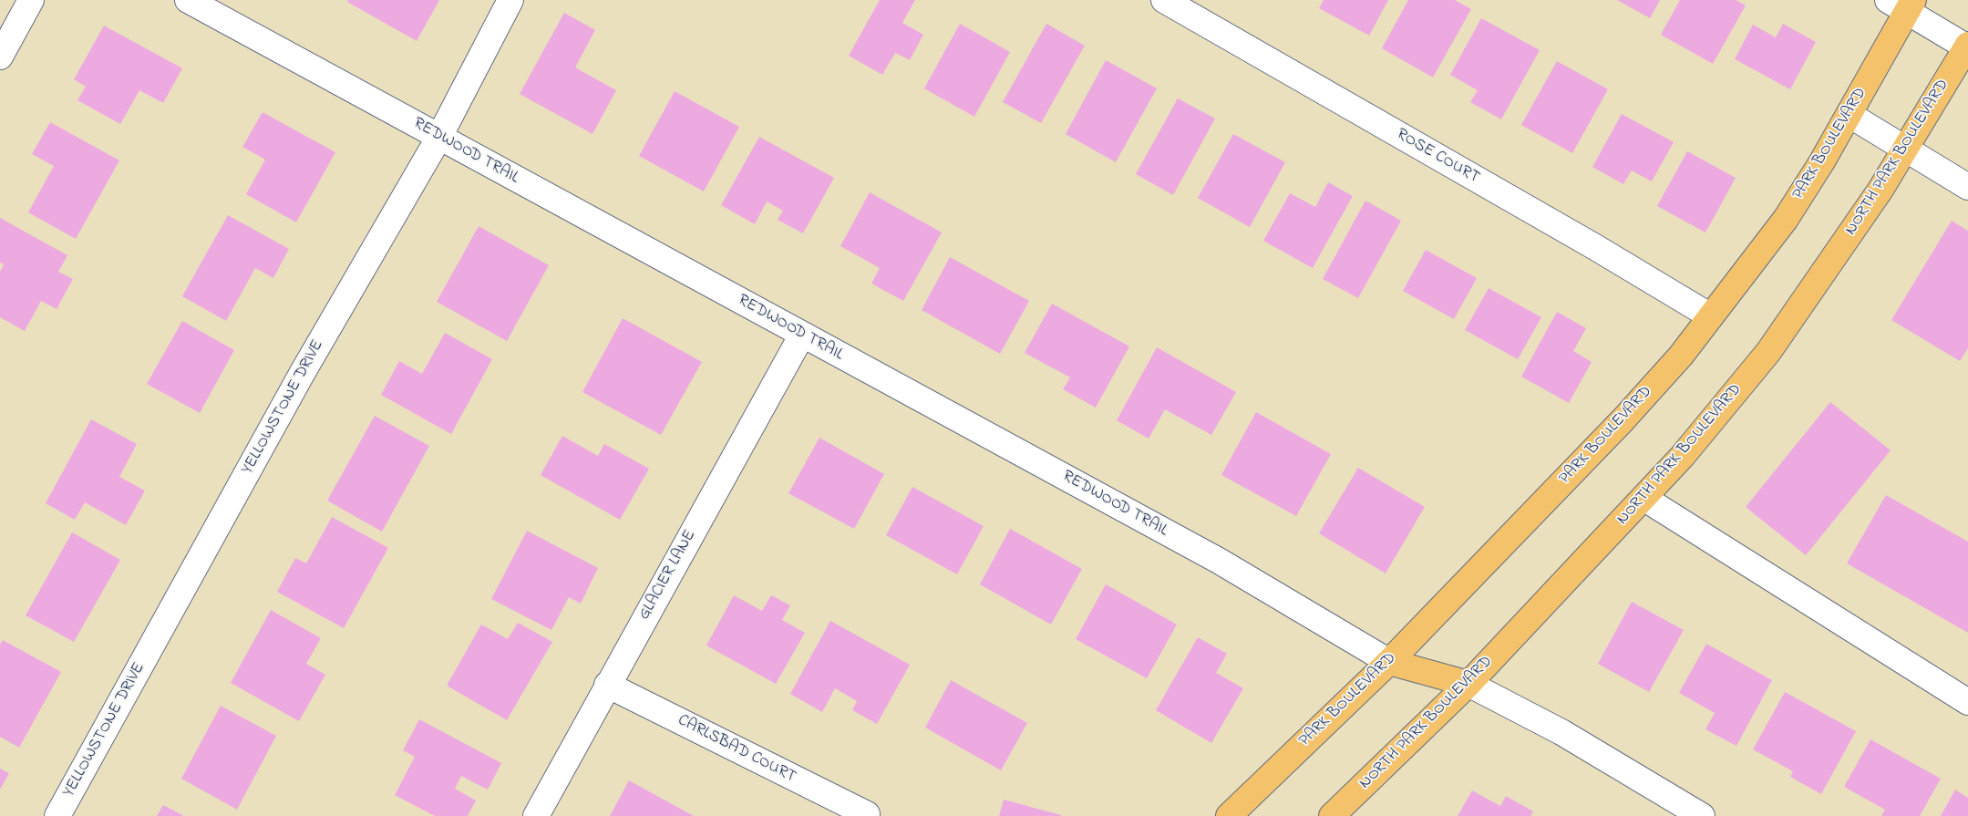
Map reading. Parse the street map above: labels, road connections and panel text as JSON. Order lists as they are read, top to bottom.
{
  "streets": {
    "main road": ["PARK BOULEVARD", "NORTH PARK BOULEVARD"],
    "street": [
      "REDWOOD TRAIL",
      "ROSE COURT",
      "YELLOWSTONE DRIVE",
      "GLACIER LANE",
      "CARLSBAD COURT"
    ]
  },
  "crossings": [
    ["PARK BOULEVARD", "REDWOOD TRAIL"],
    ["PARK BOULEVARD", "ROSE COURT"],
    ["REDWOOD TRAIL", "YELLOWSTONE DRIVE"],
    ["REDWOOD TRAIL", "GLACIER LANE"],
    ["GLACIER LANE", "CARLSBAD COURT"]
  ]
}
